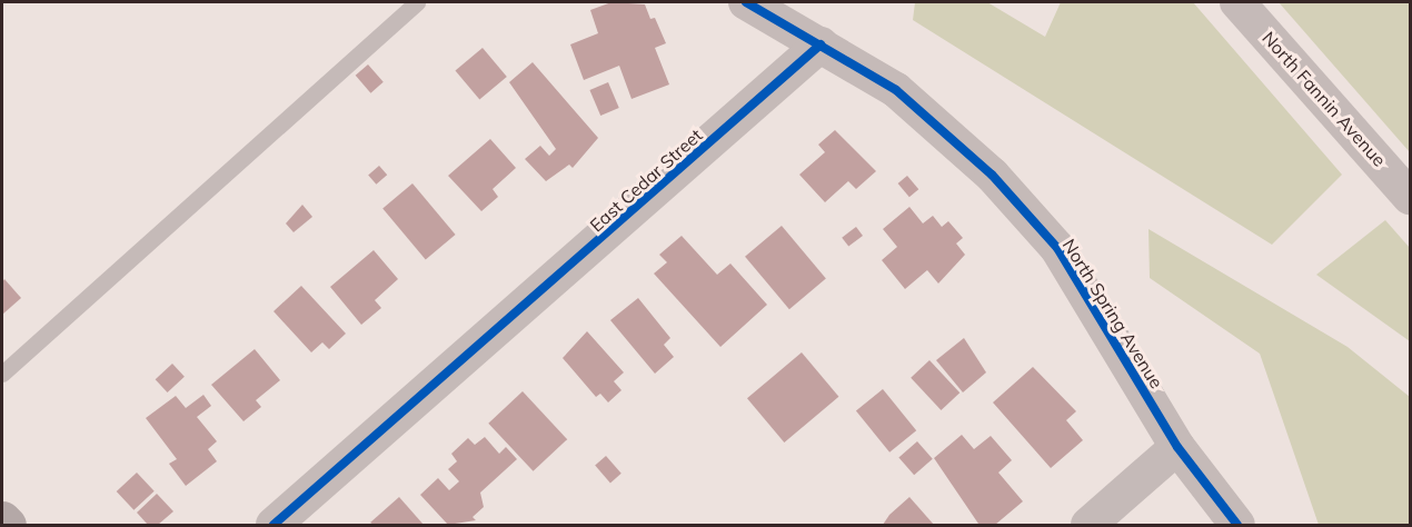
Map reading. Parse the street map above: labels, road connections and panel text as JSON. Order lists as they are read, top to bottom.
{
  "streets": {
    "street": ["North Fannin Avenue", "East Cedar Street", "North Spring Avenue"]
  },
  "crossings": [
    ["East Cedar Street", "North Spring Avenue"]
  ]
}
